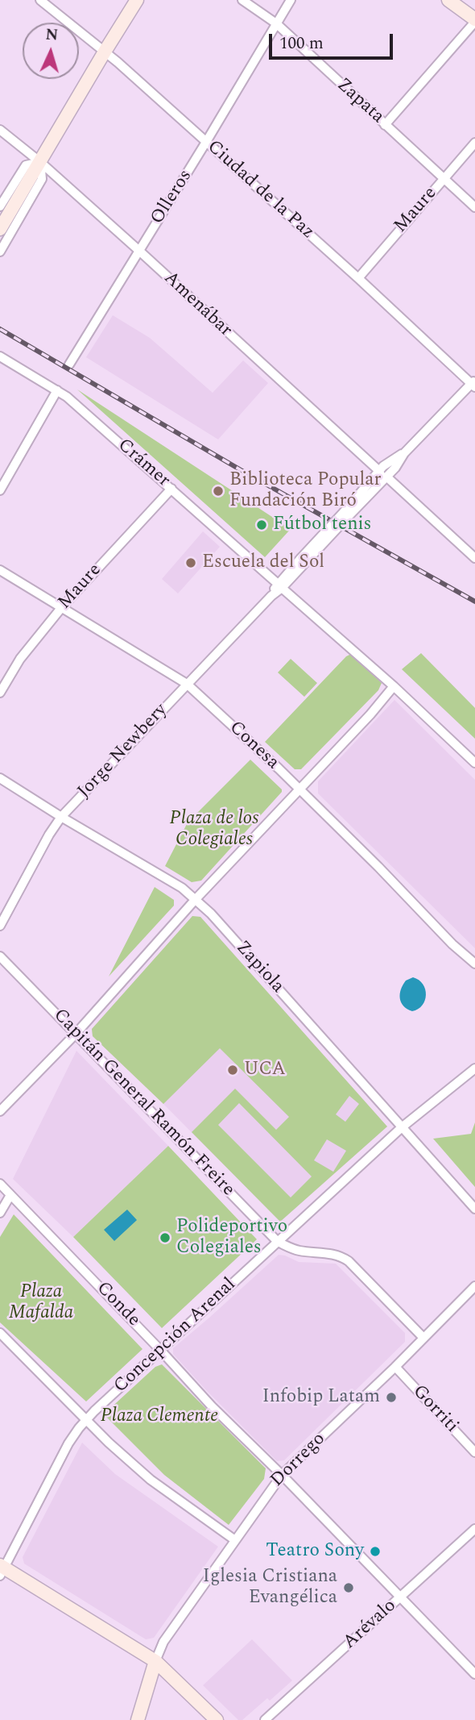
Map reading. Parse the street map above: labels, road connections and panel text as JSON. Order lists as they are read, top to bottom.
{
  "streets": {
    "street": [
      "Zapata",
      "Ciudad de la Paz",
      "Olleros",
      "Maure",
      "Amenábar",
      "Crámer",
      "Conesa",
      "Jorge Newbery",
      "Zapiola",
      "Capitán General Ramón Freire",
      "Conde",
      "Concepción Arenal",
      "Gorriti",
      "Dorrego",
      "Arévalo"
    ]
  },
  "crossings": [
    ["Zapata", "Olleros"],
    ["Zapata", "Maure"],
    ["Ciudad de la Paz", "Olleros"],
    ["Ciudad de la Paz", "Maure"],
    ["Olleros", "Amenábar"],
    ["Maure", "Crámer"],
    ["Maure", "Conesa"],
    ["Crámer", "Jorge Newbery"],
    ["Conesa", "Jorge Newbery"],
    ["Jorge Newbery", "Zapiola"],
    ["Zapiola", "Concepción Arenal"],
    ["Capitán General Ramón Freire", "Concepción Arenal"],
    ["Capitán General Ramón Freire", "Dorrego"],
    ["Conde", "Concepción Arenal"],
    ["Conde", "Dorrego"],
    ["Conde", "Arévalo"],
    ["Gorriti", "Dorrego"]
  ],
  "parks": ["Plaza de los Colegiales", "Plaza Mafalda", "Plaza Clemente"],
  "places": [
    "Biblioteca Popular Fundación Biró",
    "Fútbol tenis",
    "Escuela del Sol",
    "UCA",
    "Polideportivo Colegiales",
    "Infobip Latam",
    "Teatro Sony",
    "Iglesia Cristiana Evangélica"
  ],
  "scale_bar": "100 m",
  "north": "top"
}
